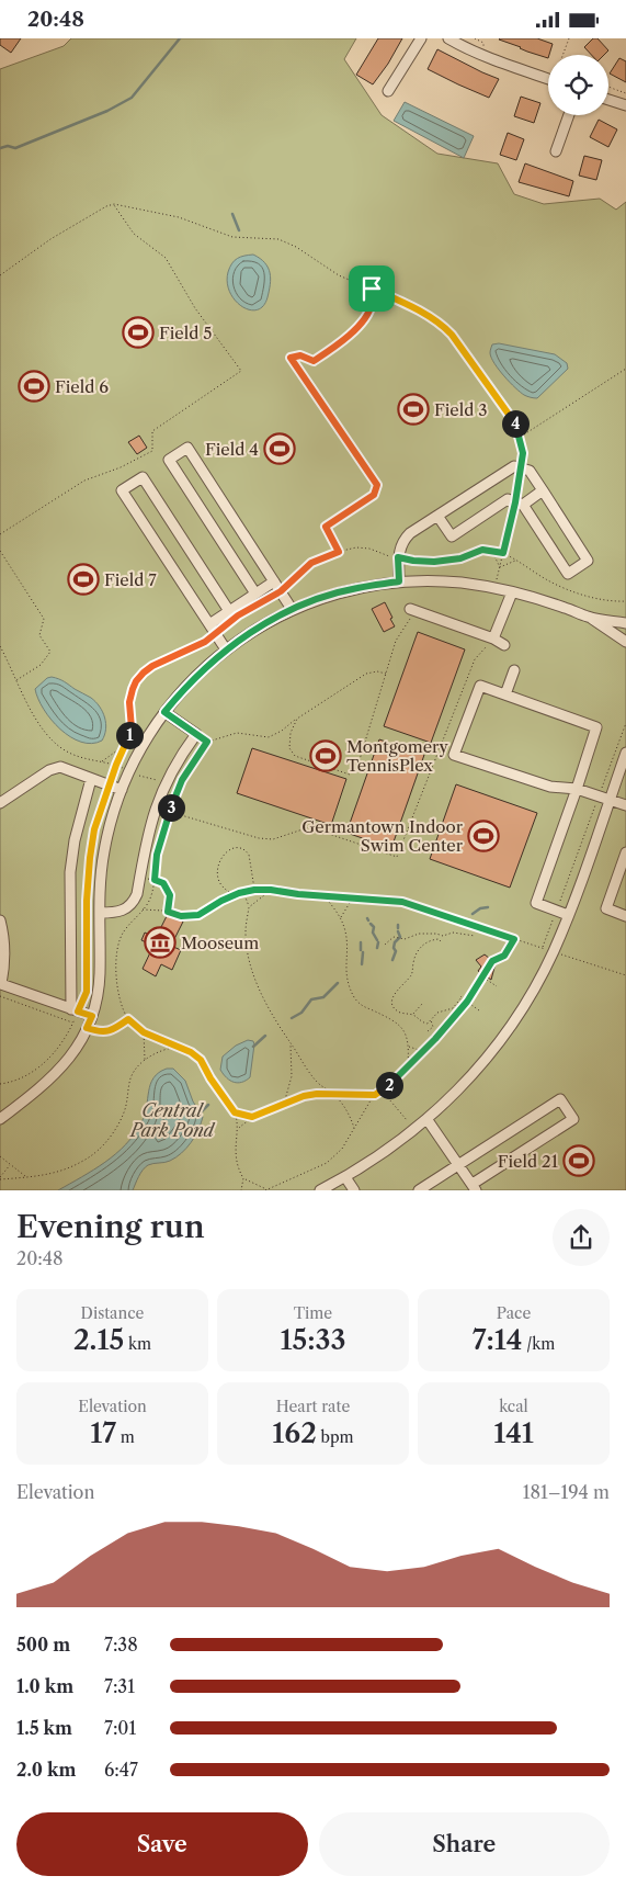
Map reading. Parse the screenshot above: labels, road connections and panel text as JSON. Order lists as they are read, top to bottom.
{
  "water": ["Central Park Pond"],
  "places": {
    "sports": [
      "Field 5",
      "Field 6",
      "Field 3",
      "Field 4",
      "Field 7",
      "Montgomery TennisPlex",
      "Germantown Indoor Swim Center",
      "Field 21"
    ],
    "museum": ["Mooseum"]
  },
  "page": {
    "status": "20:48",
    "pins": [
      "4",
      "1",
      "3",
      "2"
    ],
    "heading": ["Evening run", "20:48"],
    "stats": [
      ["Distance", "2.15 km"],
      ["Time", "15:33"],
      ["Pace", "7:14 /km"],
      ["Elevation", "17 m"],
      ["Heart rate", "162 bpm"],
      ["kcal", "141"]
    ],
    "chart": ["Elevation", "181–194 m"],
    "list": [
      {
        "name": "500 m",
        "note": "7:38"
      },
      {
        "name": "1.0 km",
        "note": "7:31"
      },
      {
        "name": "1.5 km",
        "note": "7:01"
      },
      {
        "name": "2.0 km",
        "note": "6:47"
      }
    ],
    "buttons": ["Save", "Share"]
  }
}
